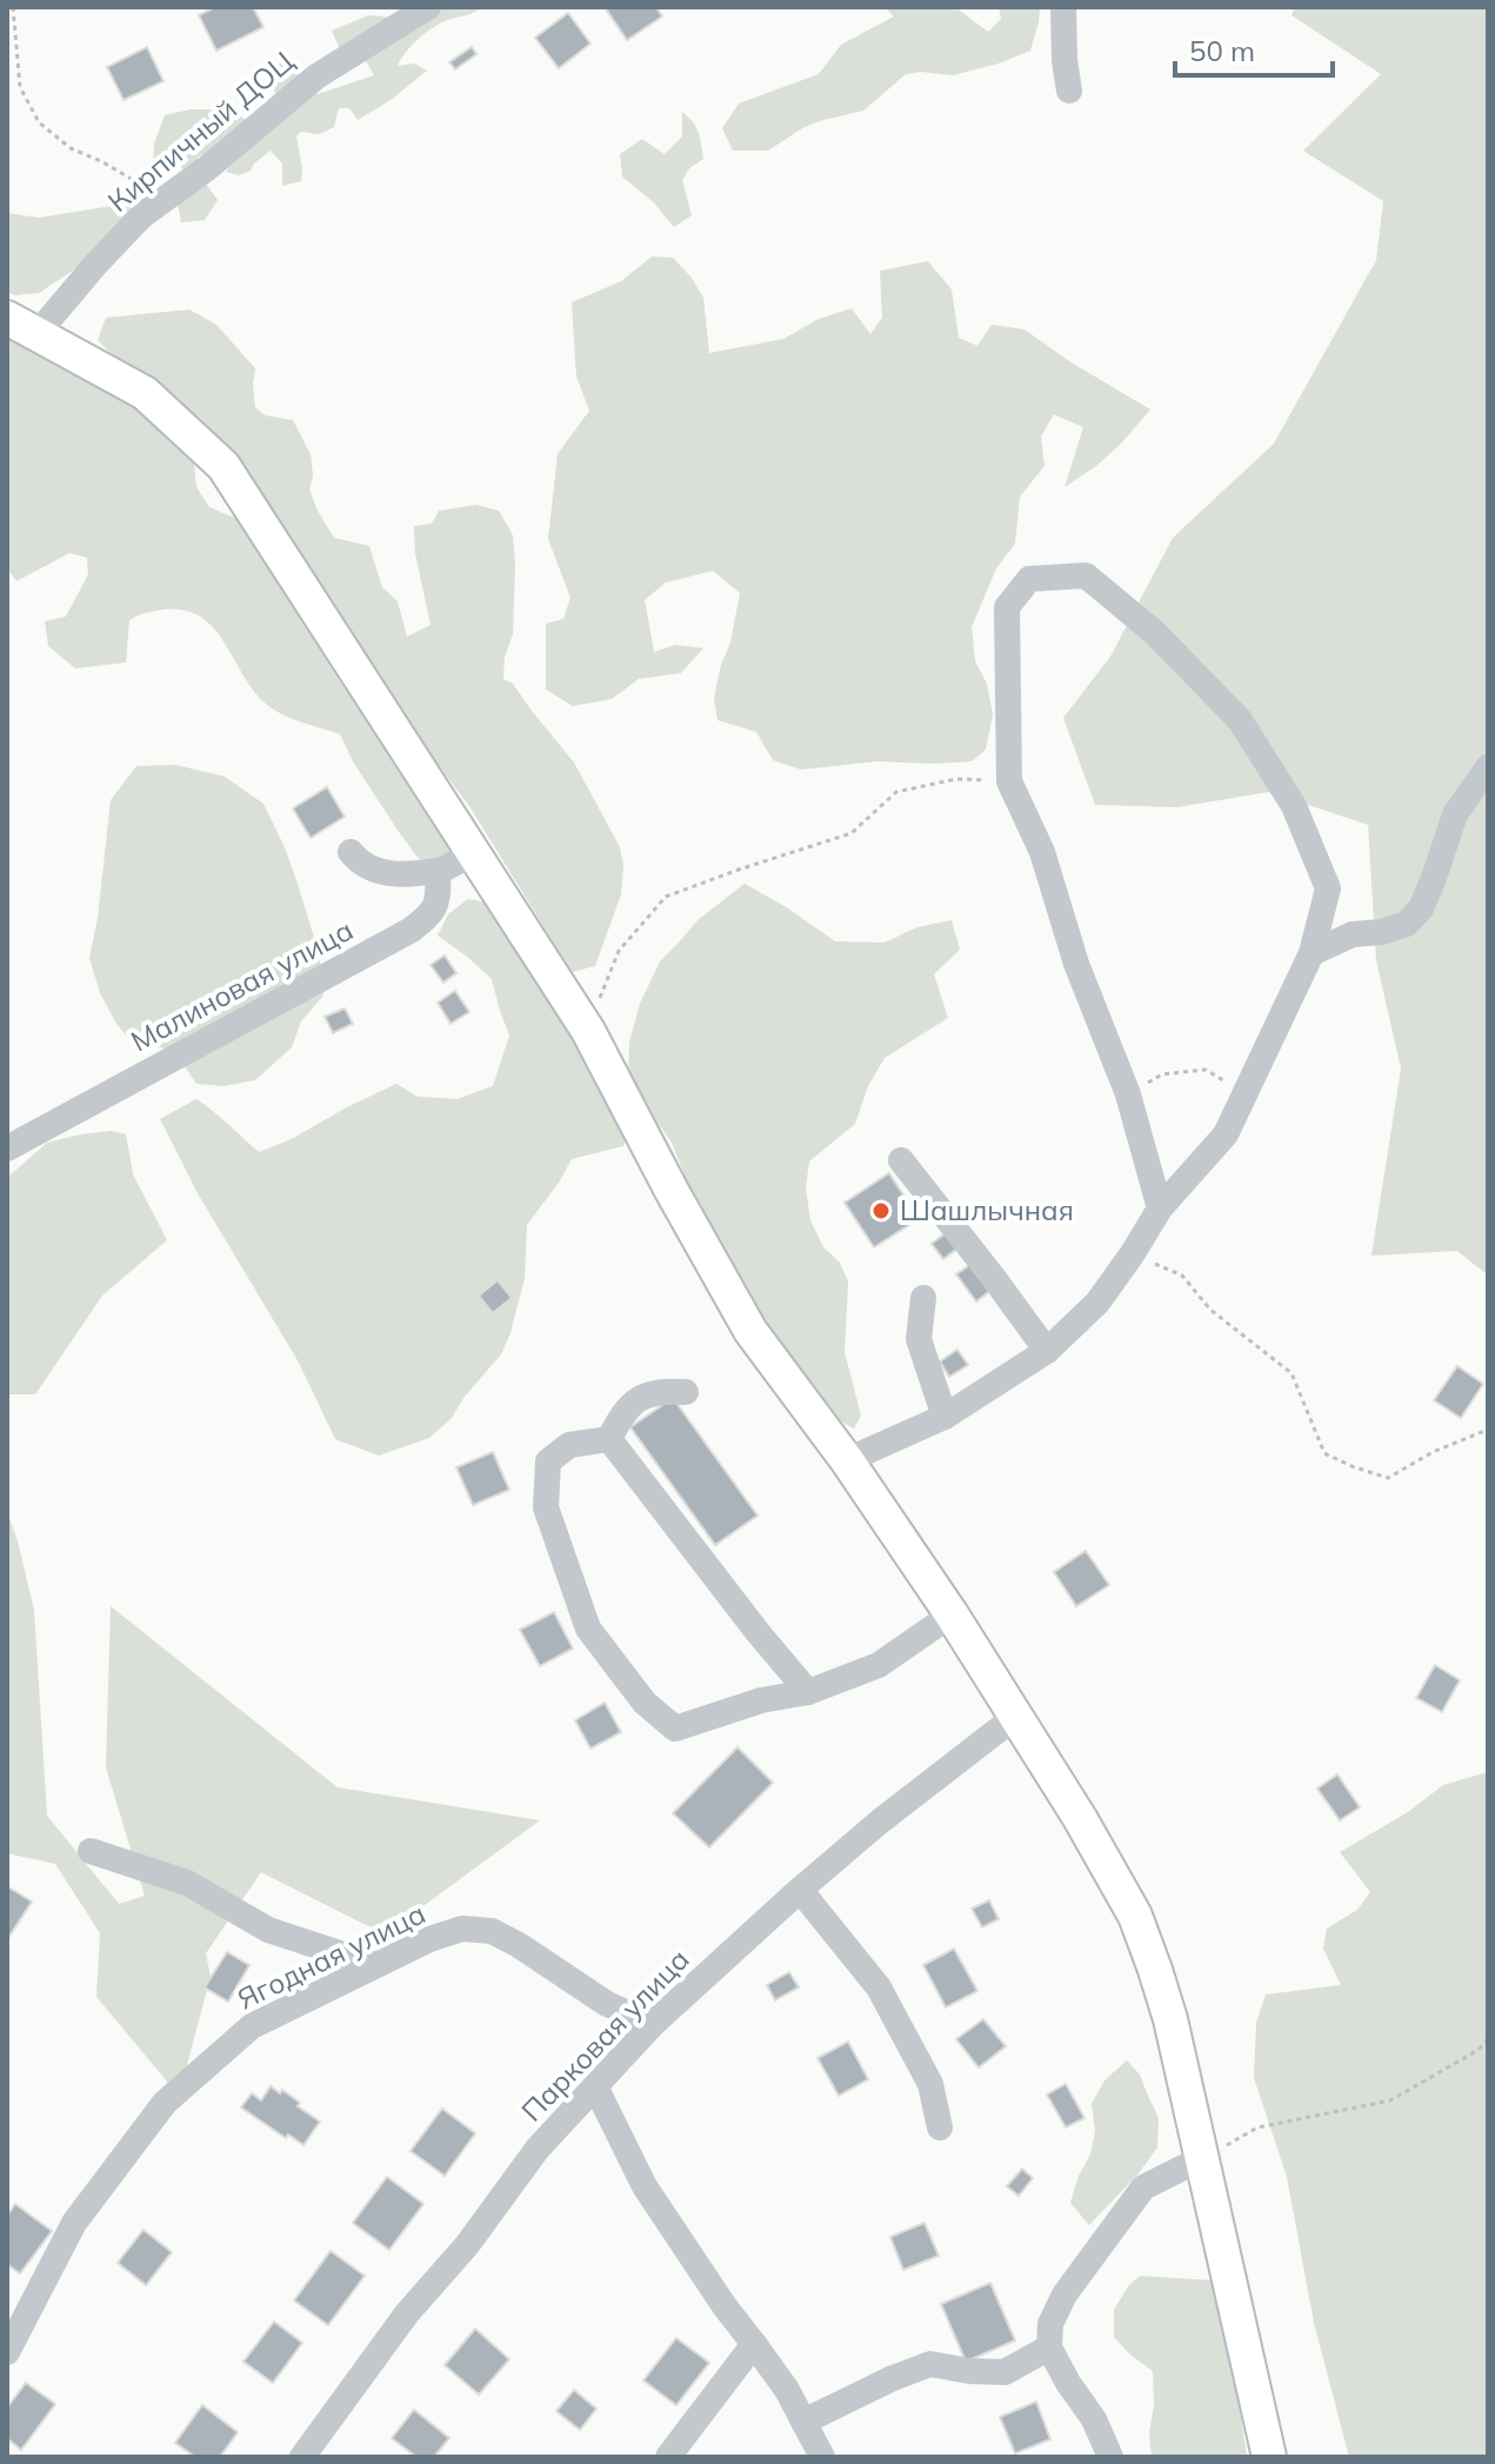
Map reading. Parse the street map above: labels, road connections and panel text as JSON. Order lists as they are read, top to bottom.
{
  "streets": {
    "street": [
      "Кирпичный ДОЦ",
      "Малиновая улица",
      "Ягодная улица",
      "Парковая улица"
    ]
  },
  "crossings": [
    ["Ягодная улица", "Парковая улица"]
  ],
  "places": ["Шашлычная"],
  "scale_bar": "50 m"
}
